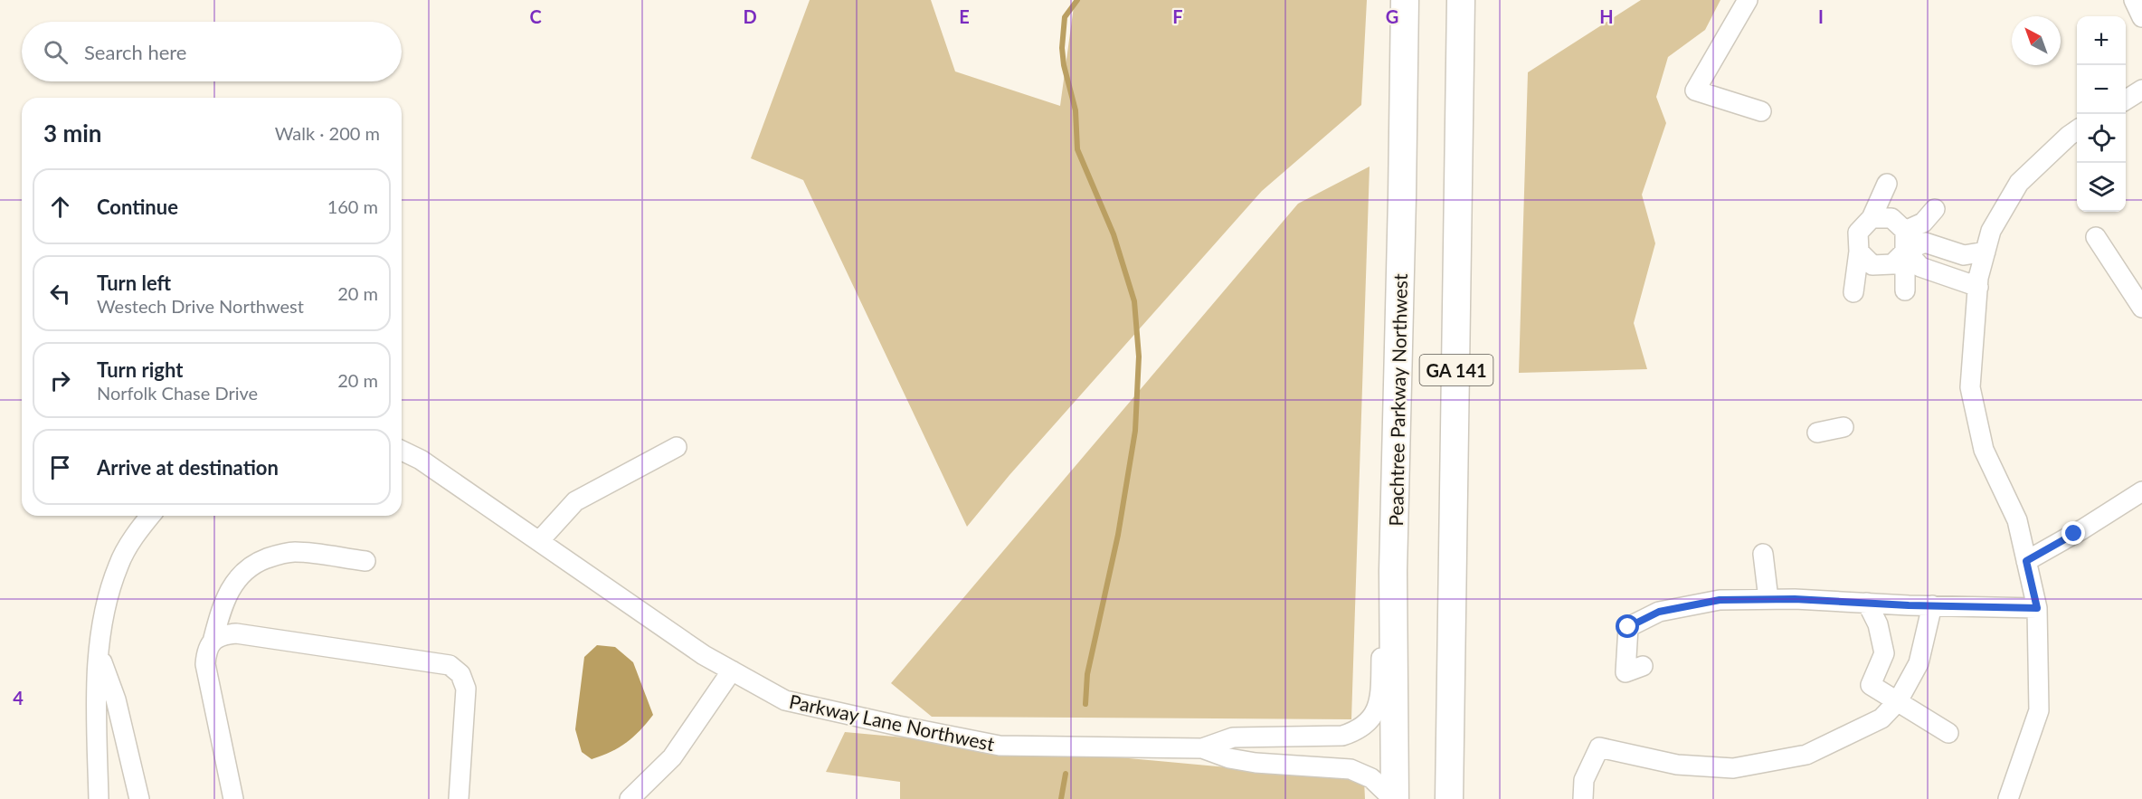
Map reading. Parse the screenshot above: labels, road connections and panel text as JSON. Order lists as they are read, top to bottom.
{
  "streets": {
    "highway": ["GA 141", "Peachtree Parkway Northwest"],
    "street": ["Parkway Lane Northwest"]
  },
  "crossings": [
    ["Peachtree Parkway Northwest", "Parkway Lane Northwest"]
  ],
  "north": "top left",
  "page": {
    "map_buttons": ["+", "−"],
    "search": "Search here",
    "heading": ["3 min", "Walk · 200 m"],
    "list": [
      ["Continue", "160 m"],
      ["Turn left", "Westech Drive Northwest", "20 m"],
      ["Turn right", "Norfolk Chase Drive", "20 m"],
      "Arrive at destination"
    ]
  },
  "grid": {
    "columns": [
      "C",
      "D",
      "E",
      "F",
      "G",
      "H",
      "I"
    ],
    "rows": ["4"]
  }
}
